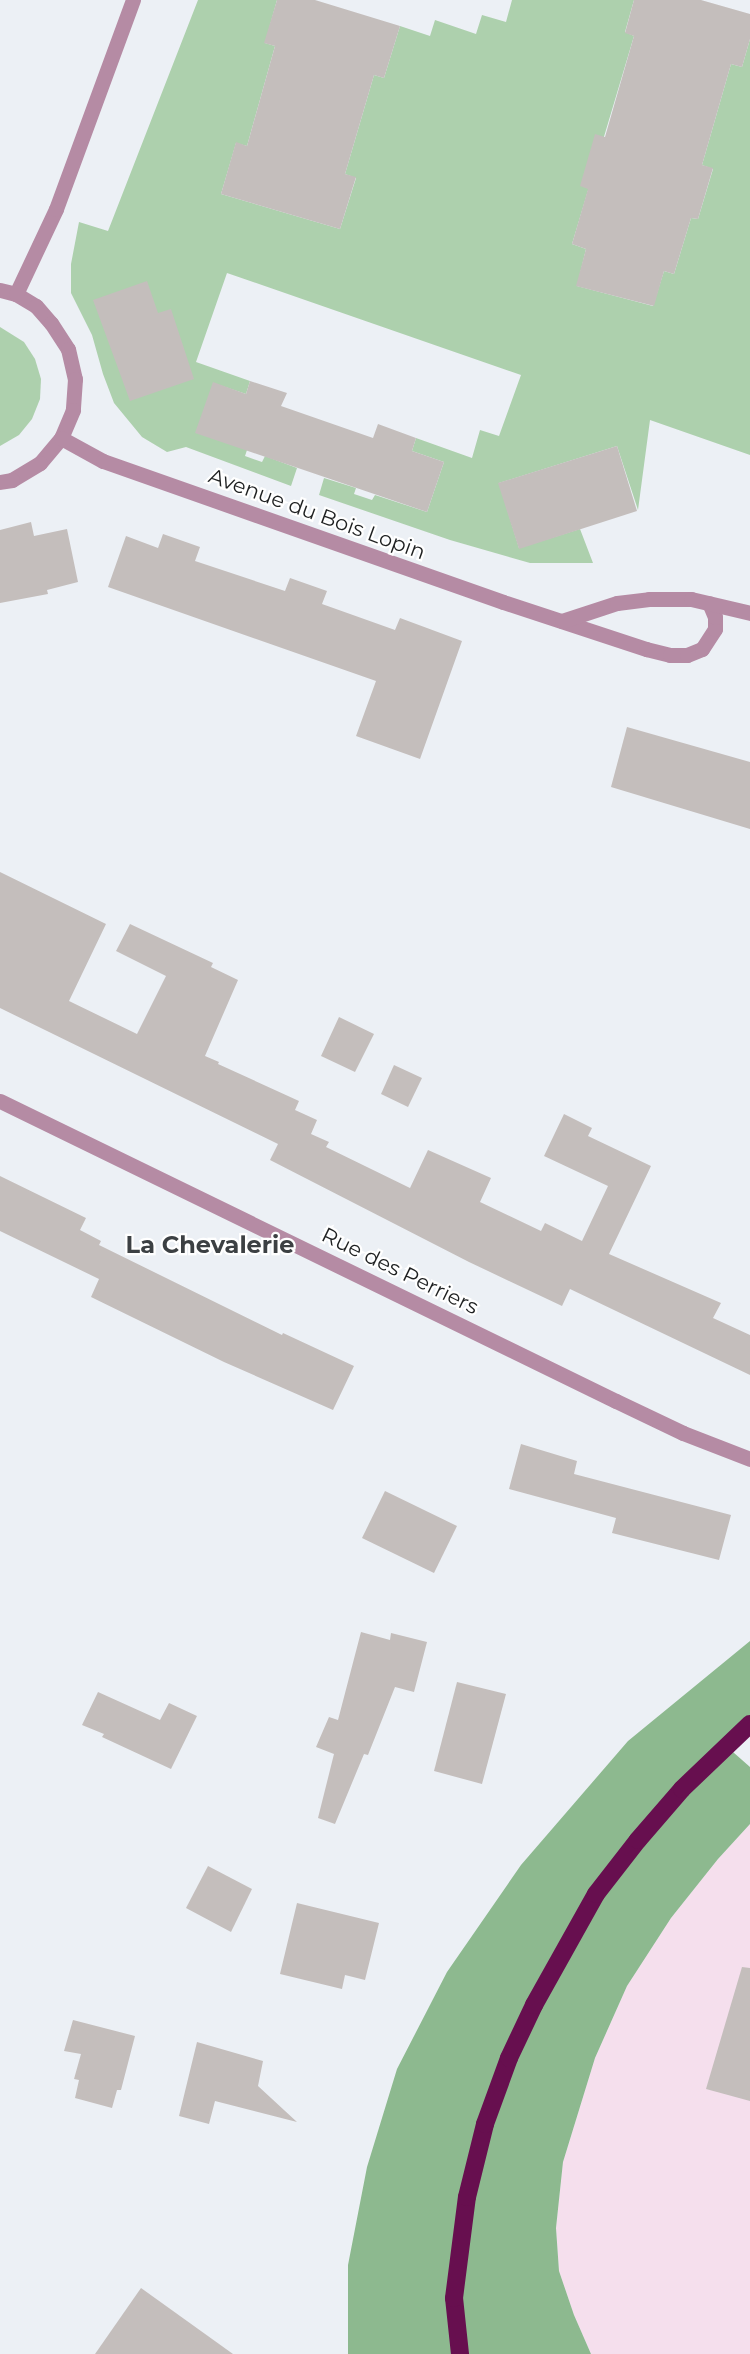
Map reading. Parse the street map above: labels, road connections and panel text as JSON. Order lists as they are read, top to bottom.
{
  "streets": {
    "street": ["Avenue du Bois Lopin", "Rue des Perriers"]
  },
  "districts": ["La Chevalerie"]
}
